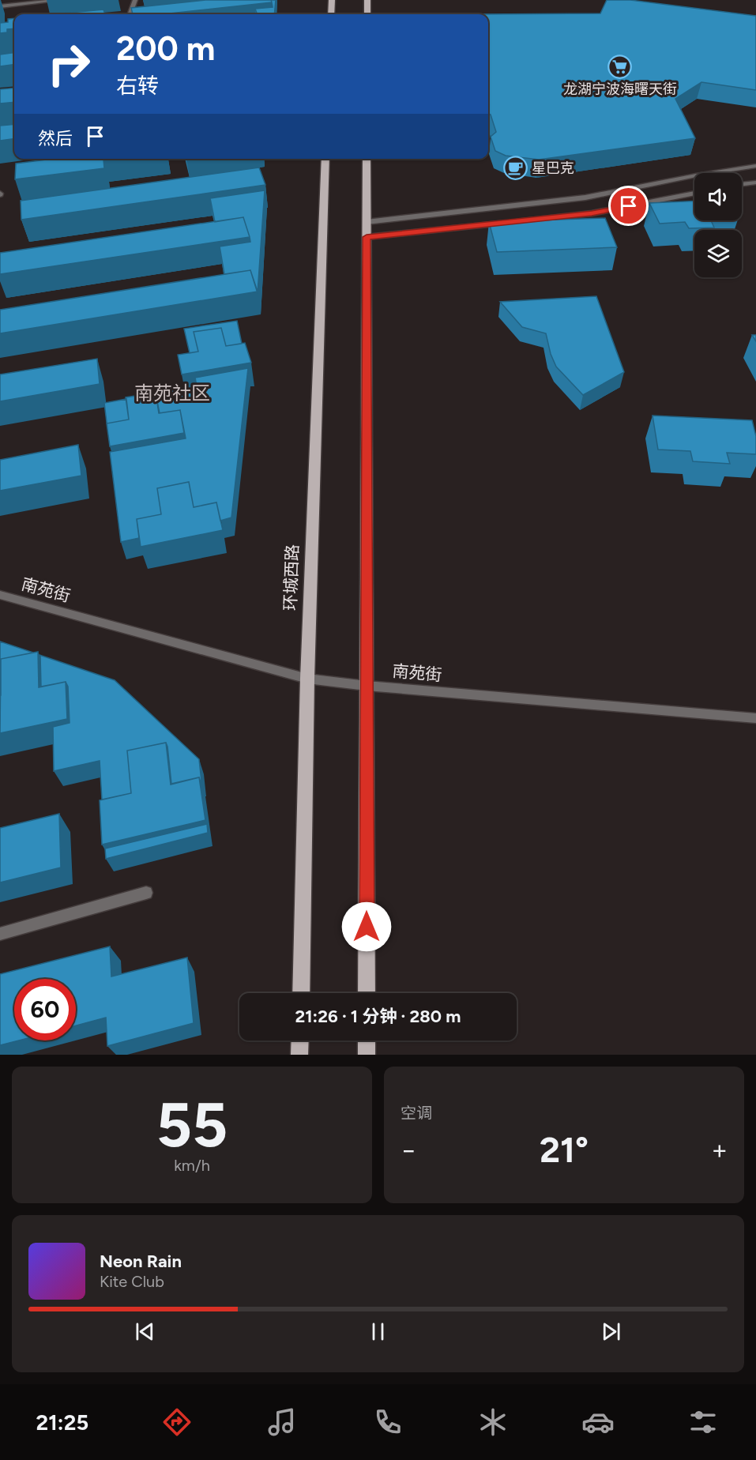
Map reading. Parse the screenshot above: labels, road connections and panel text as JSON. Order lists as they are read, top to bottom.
{
  "streets": {
    "main road": ["环城西路"],
    "street": ["南苑街"]
  },
  "crossings": [
    ["环城西路", "南苑街"]
  ],
  "districts": ["南苑社区"],
  "places": {
    "supermarket": ["龙湖宁波海曙天街"],
    "cafe": ["星巴克"]
  },
  "page": {
    "turn": ["200 m", "右转"],
    "then": "然后",
    "limit": "60",
    "trip": "21:26 · 1 分钟 · 280 m",
    "tile": [
      ["55", "km/h"],
      "空调"
    ],
    "heat": ["−", "21°", "+"],
    "song": ["Neon Rain", "Kite Club"],
    "tabs": "21:25"
  }
}
